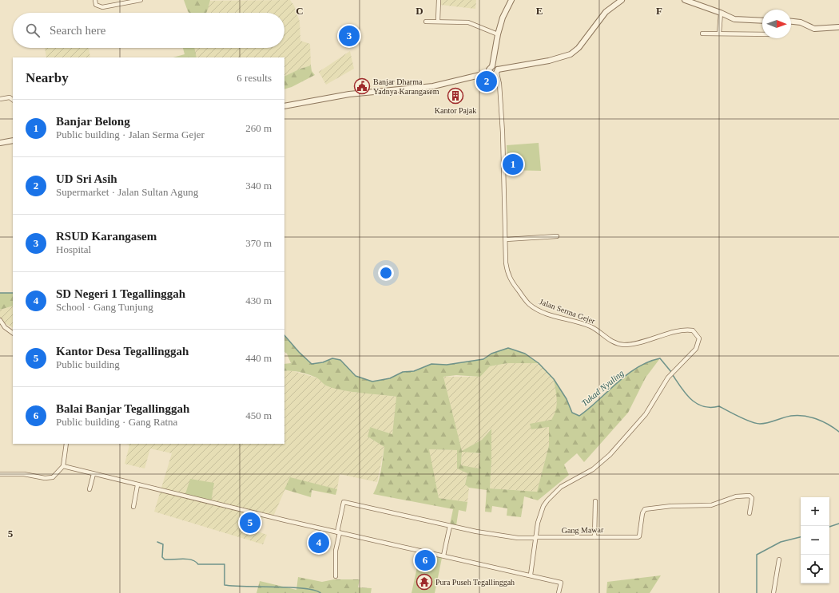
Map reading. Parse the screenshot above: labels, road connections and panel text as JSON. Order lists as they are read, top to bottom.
{
  "streets": {
    "street": ["Jalan Serma Gejer", "Gang Mawar"]
  },
  "crossings": [
    ["Jalan Serma Gejer", "Gang Mawar"]
  ],
  "water": ["Tukad Nyuling"],
  "places": {
    "public building": ["Banjar Dharma Yadnya Karangasem"],
    "building": ["Kantor Pajak"],
    "temple": ["Pura Puseh Tegallinggah"]
  },
  "north": "right",
  "page": {
    "search": "Search here",
    "pins": [
      "3",
      "2",
      "1",
      "5",
      "4",
      "6"
    ],
    "heading": ["Nearby", "6 results"],
    "list": [
      {
        "mark": "1",
        "name": "Banjar Belong",
        "note": "Public building · Jalan Serma Gejer",
        "value": "260 m"
      },
      {
        "mark": "2",
        "name": "UD Sri Asih",
        "note": "Supermarket · Jalan Sultan Agung",
        "value": "340 m"
      },
      {
        "mark": "3",
        "name": "RSUD Karangasem",
        "note": "Hospital",
        "value": "370 m"
      },
      {
        "mark": "4",
        "name": "SD Negeri 1 Tegallinggah",
        "note": "School · Gang Tunjung",
        "value": "430 m"
      },
      {
        "mark": "5",
        "name": "Kantor Desa Tegallinggah",
        "note": "Public building",
        "value": "440 m"
      },
      {
        "mark": "6",
        "name": "Balai Banjar Tegallinggah",
        "note": "Public building · Gang Ratna",
        "value": "450 m"
      }
    ],
    "map_buttons": ["+", "−"]
  },
  "grid": {
    "columns": [
      "C",
      "D",
      "E",
      "F"
    ],
    "rows": ["5"]
  }
}
